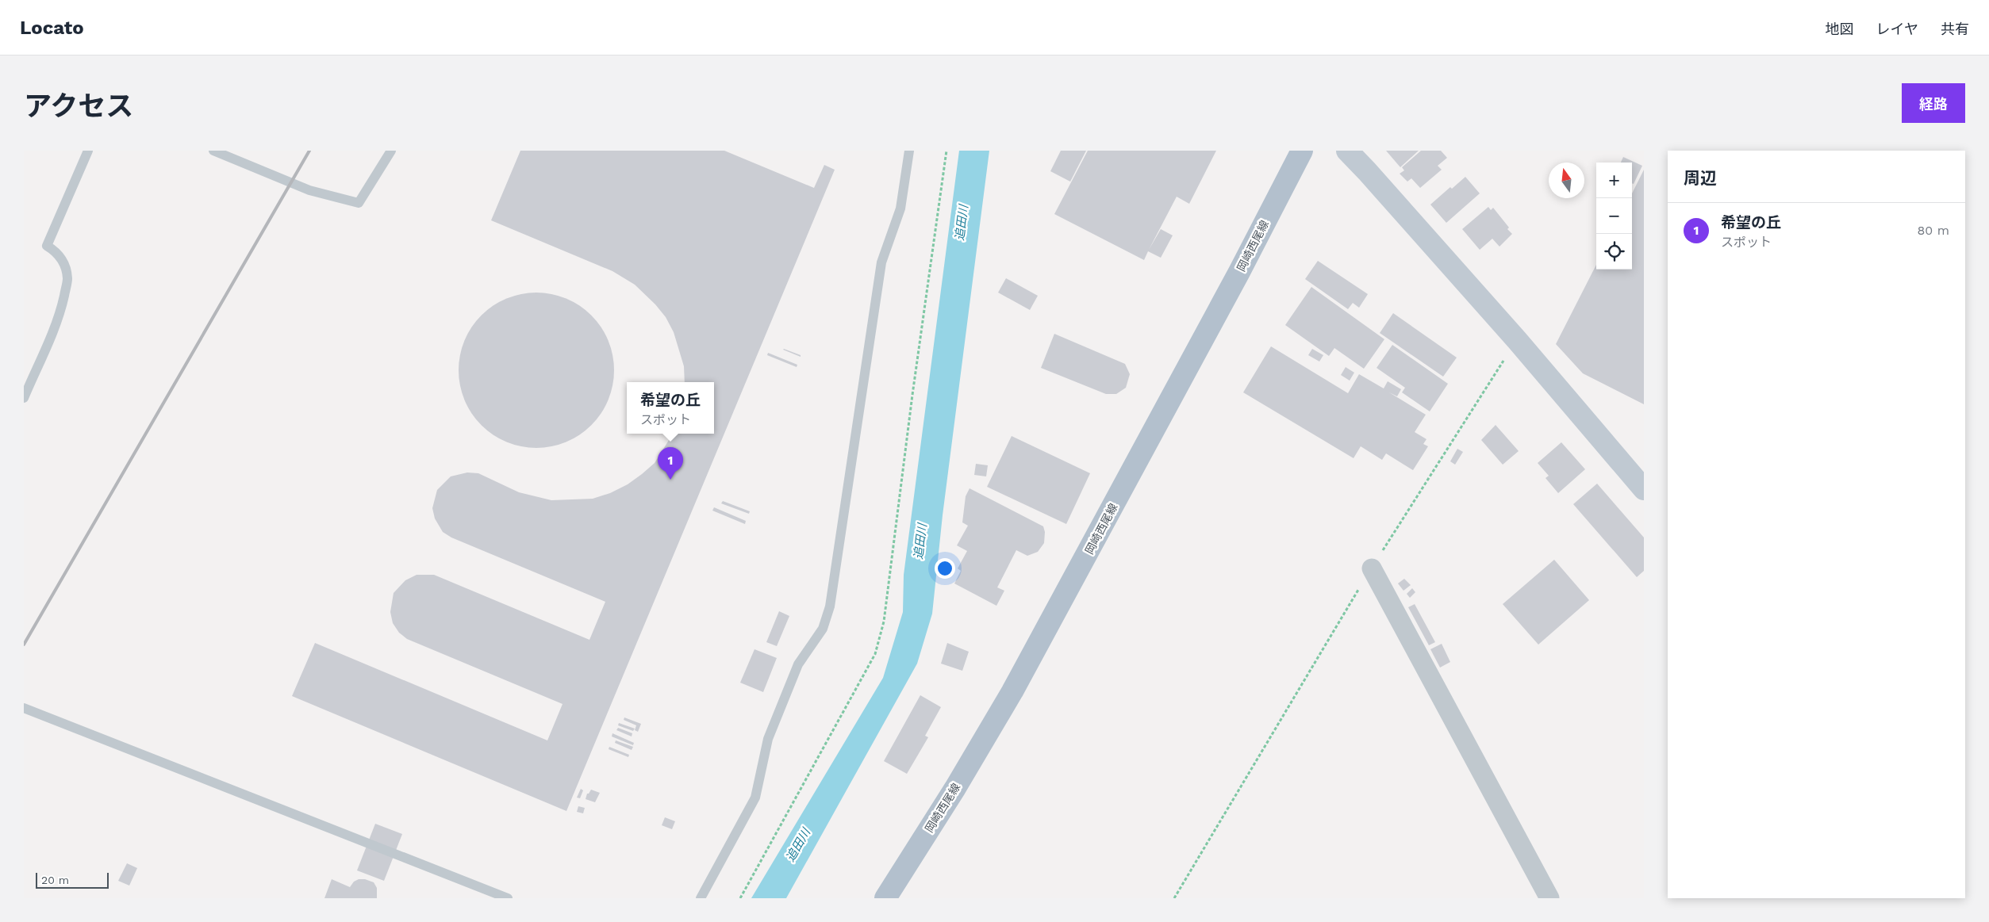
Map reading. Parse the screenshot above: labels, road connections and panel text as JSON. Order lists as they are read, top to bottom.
{
  "streets": {
    "main road": ["岡崎西尾線"]
  },
  "water": ["追田川"],
  "scale_bar": "20 m",
  "north": "top",
  "page": {
    "header": "Locato",
    "nav": ["地図", "レイヤ", "共有"],
    "title": "アクセス",
    "buttons": "経路",
    "heading": "周辺",
    "map_buttons": ["+", "−"],
    "list": [
      {
        "mark": "1",
        "name": "希望の丘",
        "note": "スポット",
        "value": "80 m"
      }
    ],
    "popup": ["希望の丘", "スポット"],
    "pins": "1",
    "scale": "20 m"
  }
}
